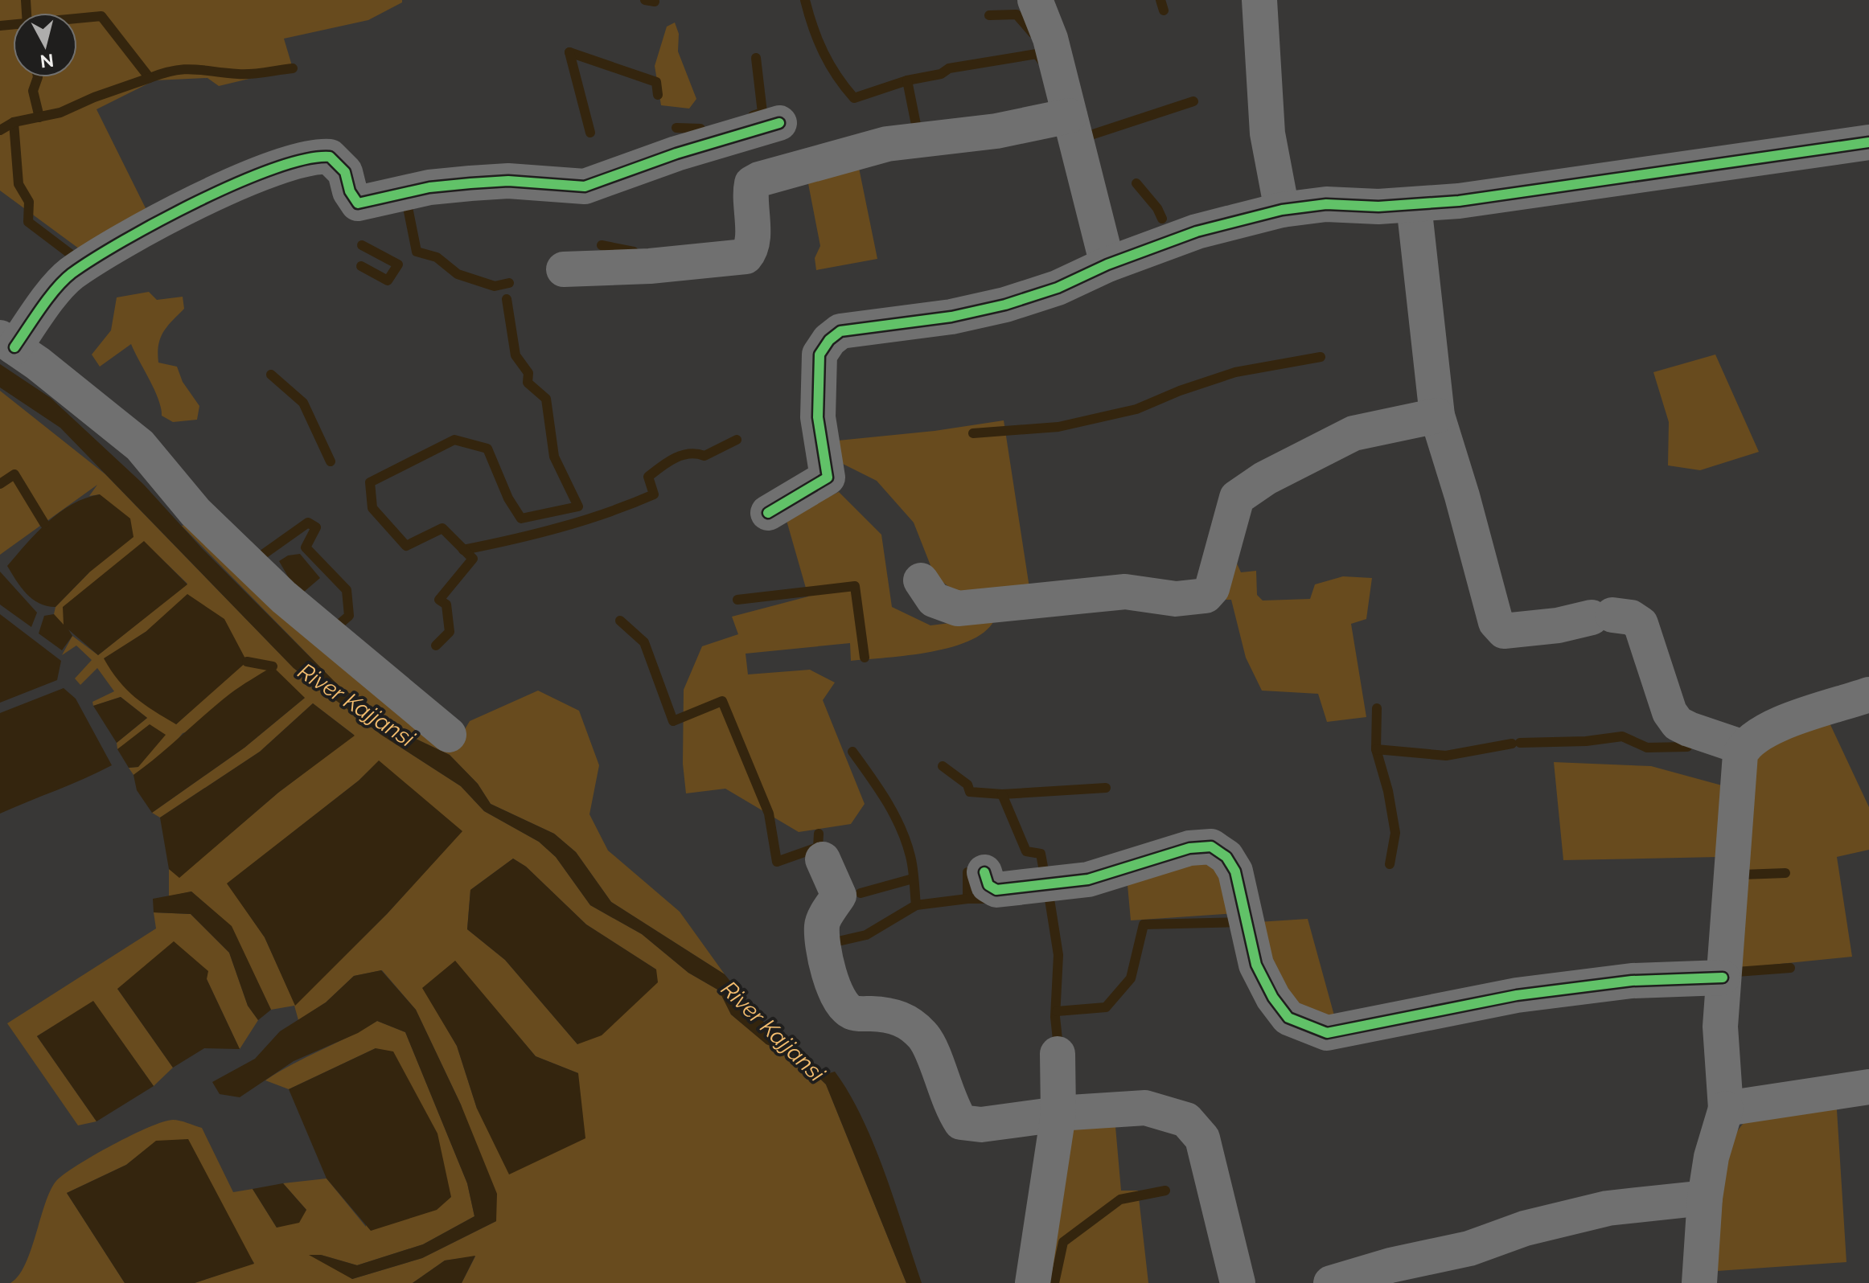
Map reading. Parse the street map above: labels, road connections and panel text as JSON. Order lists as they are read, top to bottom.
{
  "water": ["River Kajjansi"],
  "north": "bottom"
}
